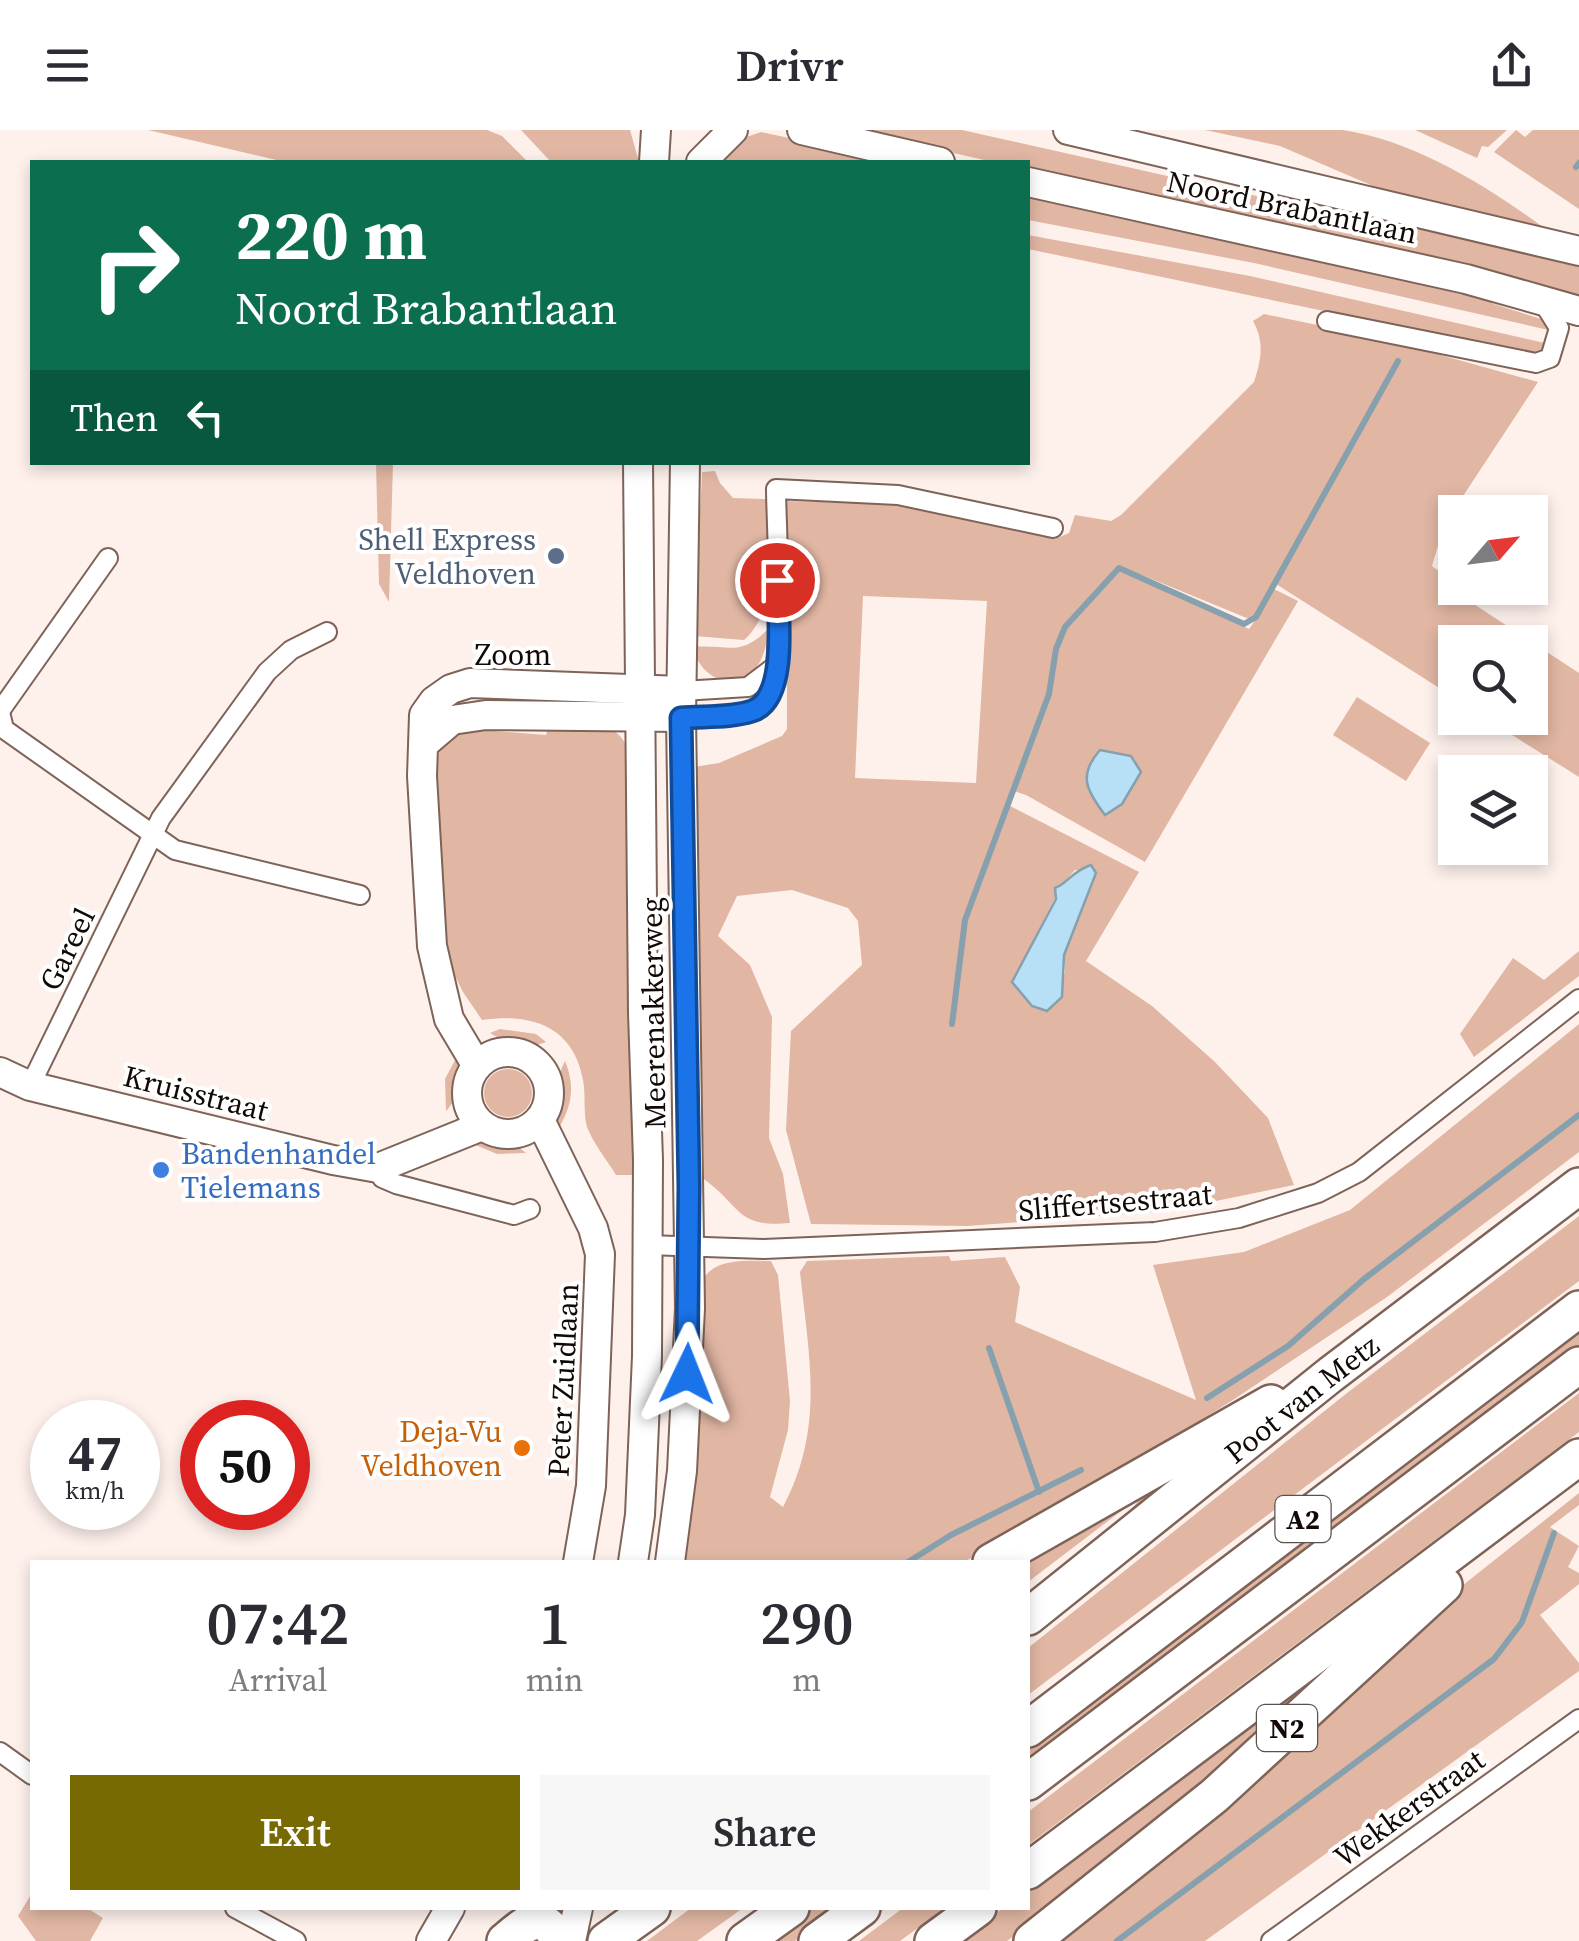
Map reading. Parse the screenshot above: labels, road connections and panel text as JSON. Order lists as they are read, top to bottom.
{
  "streets": {
    "highway": ["Poot van Metz", "A2", "N2"],
    "main road": [
      "Noord Brabantlaan",
      "Zoom",
      "Meerenakkerweg",
      "Kruisstraat",
      "Peter Zuidlaan"
    ],
    "street": ["Gareel", "Sliffertsestraat", "Wekkerstraat"]
  },
  "crossings": [
    ["Zoom", "Meerenakkerweg"],
    ["Zoom", "Peter Zuidlaan"],
    ["Gareel", "Kruisstraat"],
    ["Meerenakkerweg", "Sliffertsestraat"]
  ],
  "places": ["Shell Express Veldhoven", "Bandenhandel Tielemans", "Deja-Vu Veldhoven"],
  "north": "top right",
  "page": {
    "header": "Drivr",
    "turn": ["220 m", "Noord Brabantlaan"],
    "then": "Then",
    "speed": "47 km/h",
    "limit": "50",
    "eta": [
      "07:42",
      "Arrival",
      "1",
      "min",
      "290",
      "m"
    ],
    "buttons": ["Exit", "Share"]
  }
}
